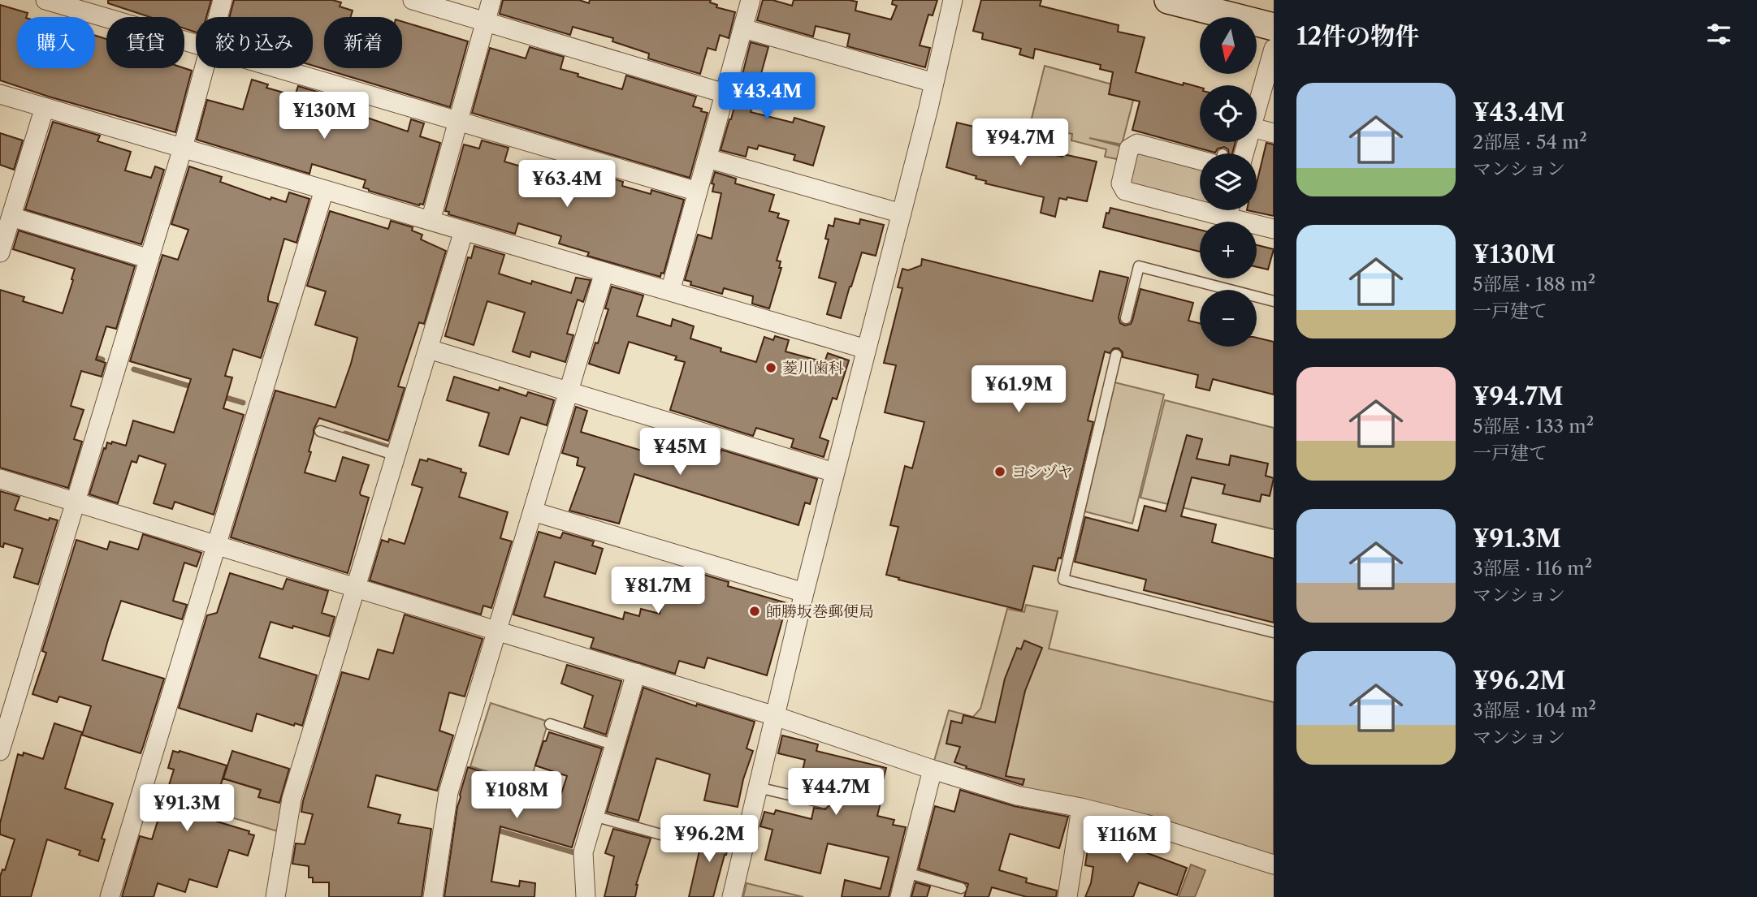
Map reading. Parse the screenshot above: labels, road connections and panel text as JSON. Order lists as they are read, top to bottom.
{
  "places": ["菱川歯科", "ヨシヅヤ", "師勝坂巻郵便局"],
  "north": "bottom",
  "page": {
    "heading": "12件の物件",
    "map_buttons": ["+", "−"],
    "chip": [
      "購入",
      "賃貸",
      "絞り込み",
      "新着"
    ],
    "list": [
      {
        "name": "¥43.4M",
        "note": "2部屋 · 54 m² · マンション"
      },
      {
        "name": "¥130M",
        "note": "5部屋 · 188 m² · 一戸建て"
      },
      {
        "name": "¥94.7M",
        "note": "5部屋 · 133 m² · 一戸建て"
      },
      {
        "name": "¥91.3M",
        "note": "3部屋 · 116 m² · マンション"
      },
      {
        "name": "¥96.2M",
        "note": "3部屋 · 104 m² · マンション"
      }
    ],
    "price": [
      "¥43.4M",
      "¥130M",
      "¥94.7M",
      "¥63.4M",
      "¥61.9M",
      "¥45M",
      "¥81.7M",
      "¥44.7M",
      "¥108M",
      "¥91.3M",
      "¥96.2M",
      "¥116M"
    ]
  }
}
